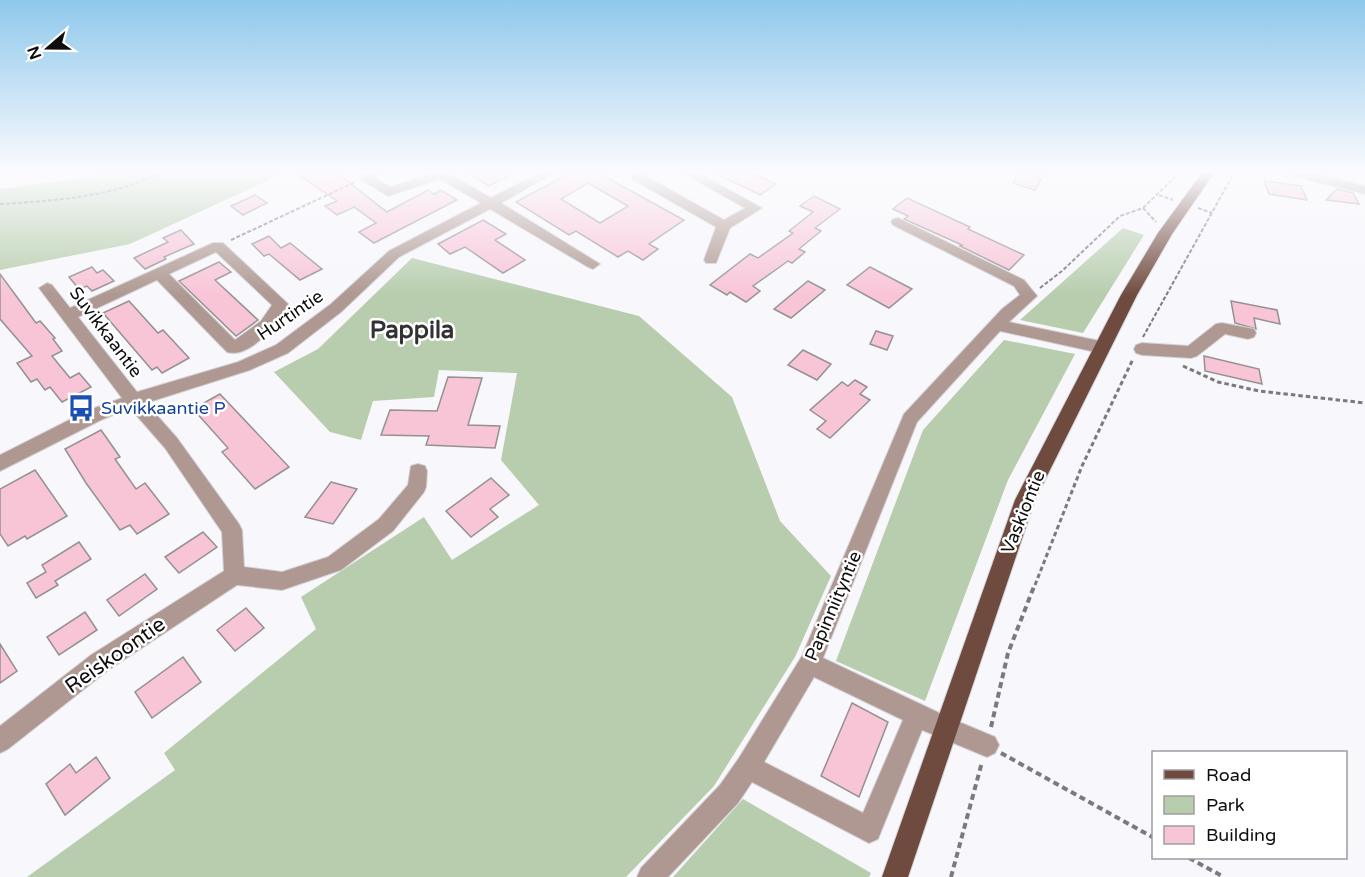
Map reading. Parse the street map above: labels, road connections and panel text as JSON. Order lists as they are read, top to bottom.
{
  "streets": {
    "main road": ["Vaskiontie"],
    "street": [
      "Hurtintie",
      "Suvikkaantie",
      "Papinniityntie",
      "Reiskoontie"
    ]
  },
  "crossings": [
    ["Hurtintie", "Suvikkaantie"],
    ["Suvikkaantie", "Reiskoontie"]
  ],
  "districts": ["Pappila"],
  "places": {
    "bus stop": ["Suvikkaantie P"]
  },
  "legend": ["Road", "Park", "Building"],
  "north": "left"
}
